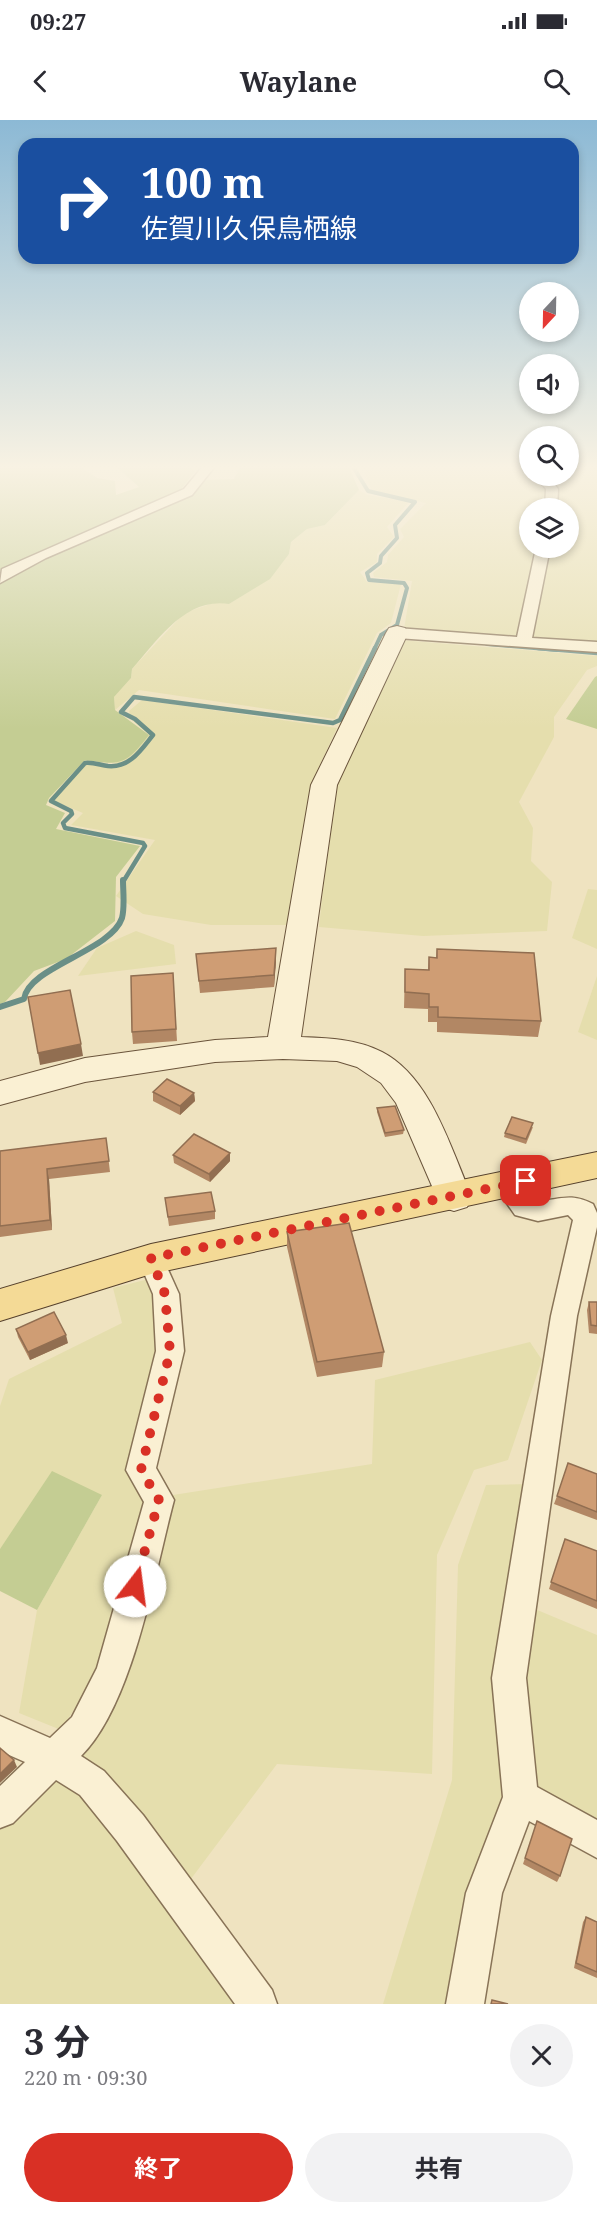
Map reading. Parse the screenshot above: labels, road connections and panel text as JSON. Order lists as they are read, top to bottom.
{
  "north": "bottom",
  "page": {
    "status": "09:27",
    "header": "Waylane",
    "turn": ["100 m", "佐賀川久保鳥栖線"],
    "heading": ["3 分", "220 m · 09:30"],
    "buttons": ["終了", "共有"]
  }
}
